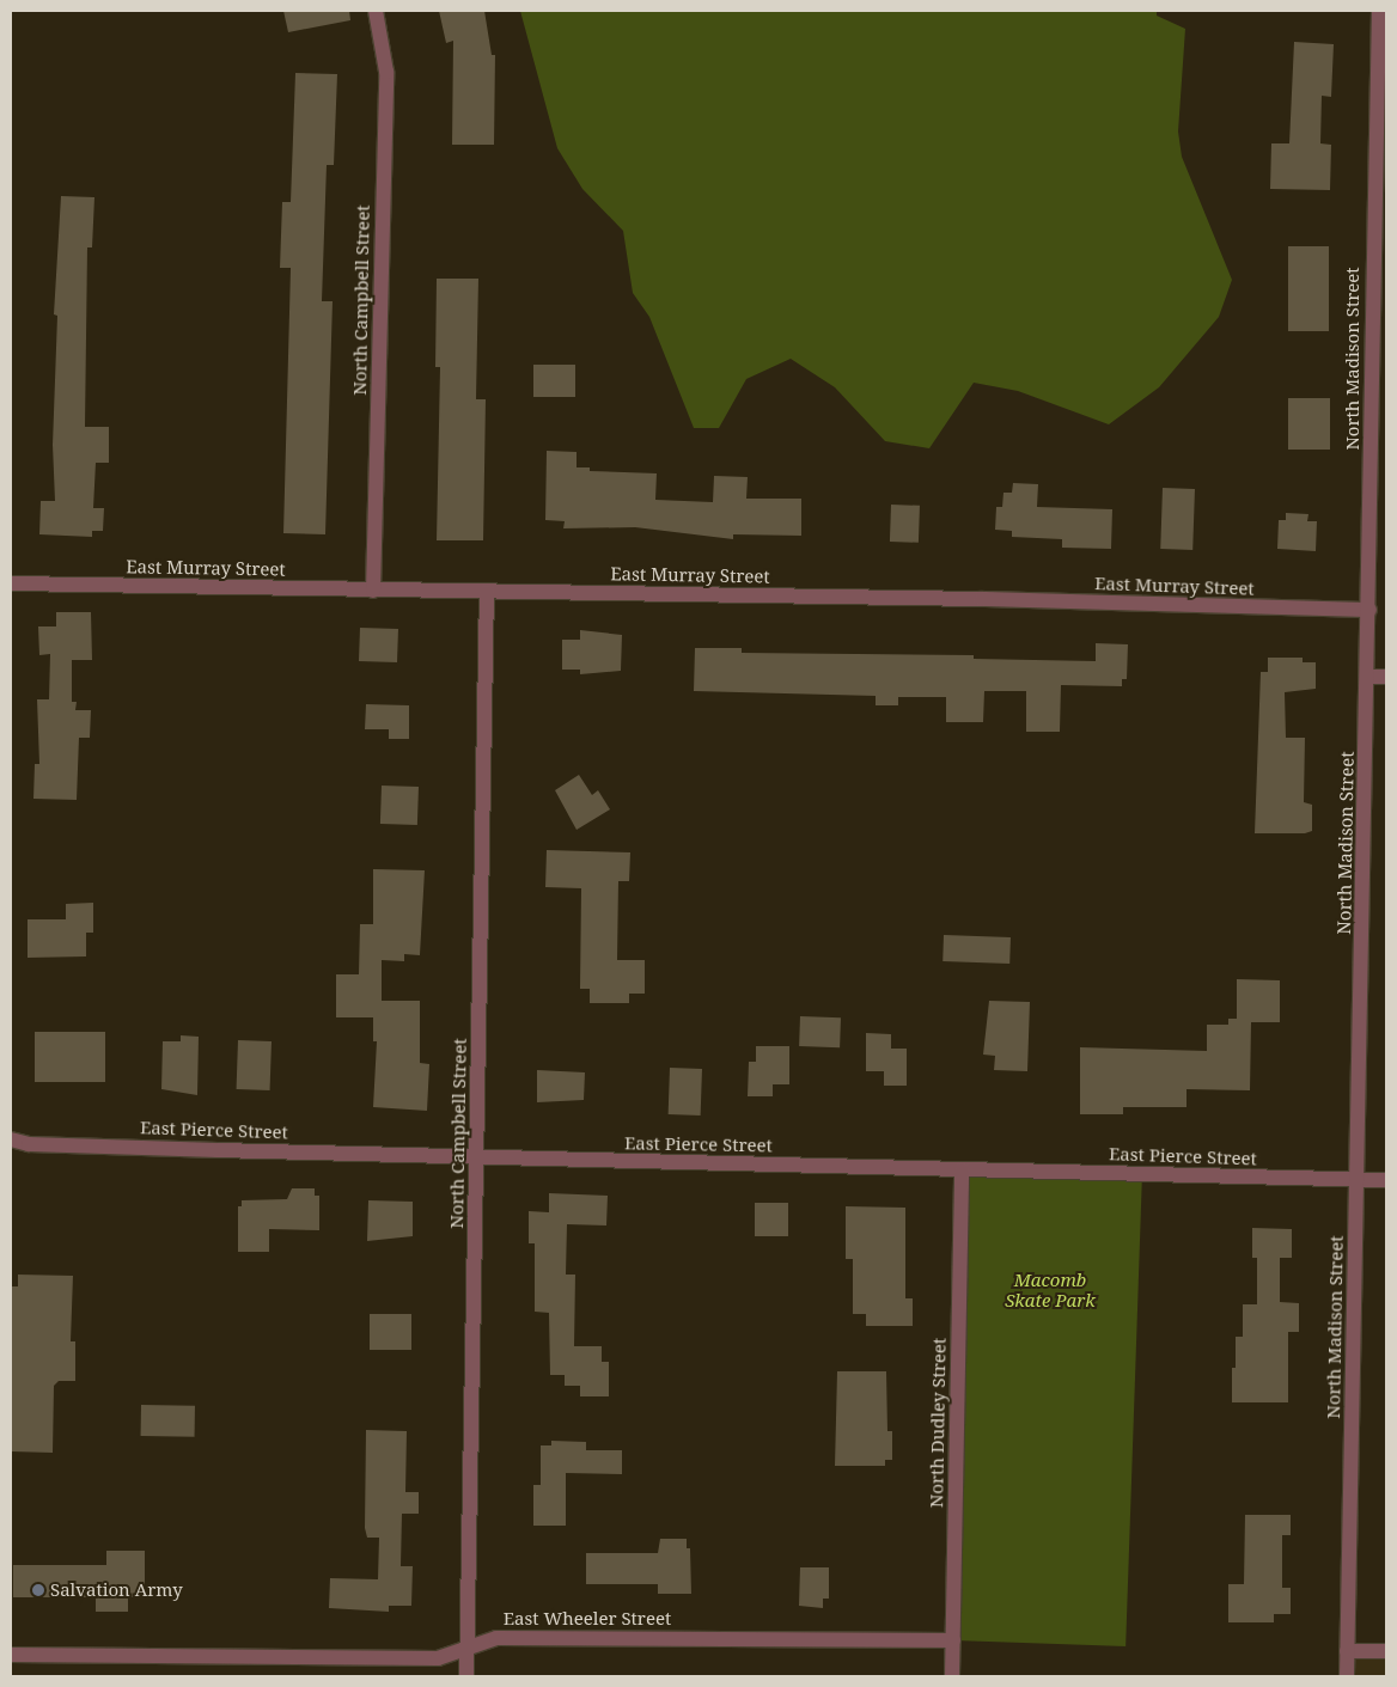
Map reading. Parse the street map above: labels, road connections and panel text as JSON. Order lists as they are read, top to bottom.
{
  "streets": {
    "street": [
      "North Campbell Street",
      "North Madison Street",
      "East Murray Street",
      "East Pierce Street",
      "North Dudley Street",
      "East Wheeler Street"
    ]
  },
  "crossings": [
    ["North Campbell Street", "East Murray Street"],
    ["North Campbell Street", "East Pierce Street"],
    ["North Campbell Street", "East Wheeler Street"],
    ["North Madison Street", "East Murray Street"],
    ["North Madison Street", "East Pierce Street"],
    ["East Pierce Street", "North Dudley Street"],
    ["North Dudley Street", "East Wheeler Street"]
  ],
  "parks": ["Macomb Skate Park"],
  "places": ["Salvation Army"]
}
